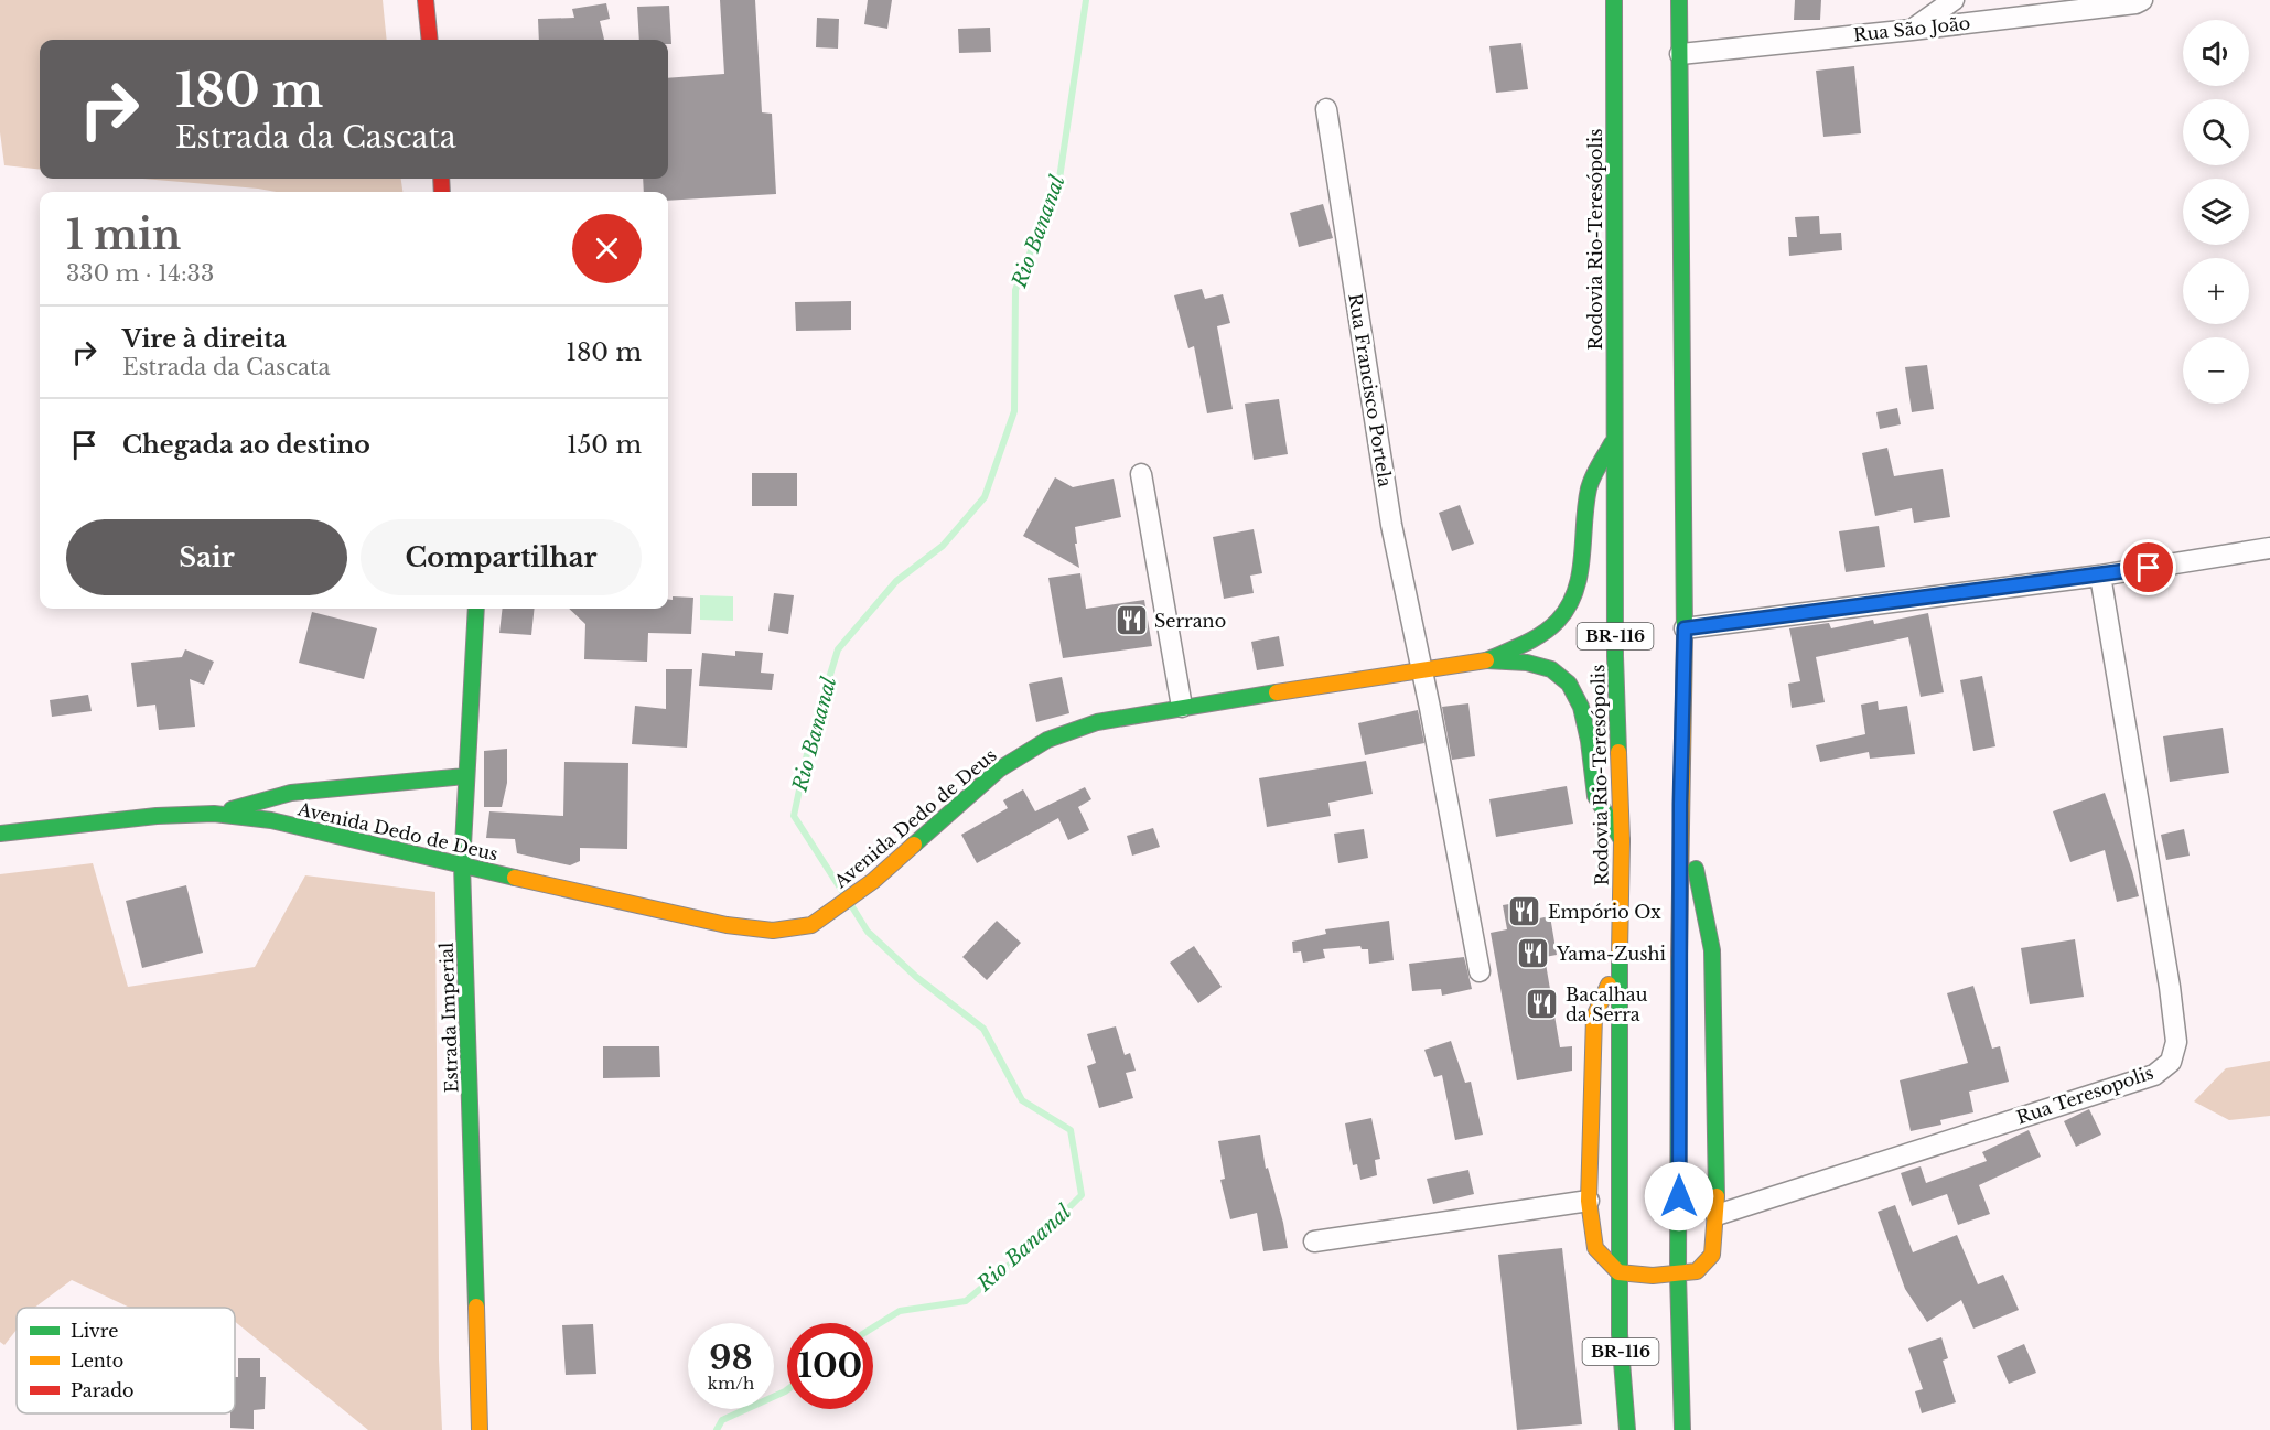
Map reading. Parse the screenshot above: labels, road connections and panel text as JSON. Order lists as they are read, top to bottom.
{
  "streets": {
    "main road": [
      "Rodovia Rio-Teresópolis",
      "BR-116",
      "Avenida Dedo de Deus",
      "Estrada Imperial"
    ],
    "street": ["Rua São João", "Rua Francisco Portela", "Rua Teresopolis"]
  },
  "crossings": [
    ["Rua São João", "BR-116"],
    ["Rua Francisco Portela", "Avenida Dedo de Deus"],
    ["Avenida Dedo de Deus", "Estrada Imperial"]
  ],
  "water": ["Rio Bananal"],
  "places": {
    "restaurant": [
      "Serrano",
      "Empório Ox",
      "Yama-Zushi",
      "Bacalhau da Serra"
    ]
  },
  "legend": ["Livre", "Lento", "Parado"],
  "page": {
    "map_buttons": ["+", "−"],
    "turn": ["180 m", "Estrada da Cascata"],
    "heading": ["1 min", "330 m · 14:33"],
    "list": [
      {
        "name": "Vire à direita",
        "note": "Estrada da Cascata",
        "value": "180 m"
      },
      {
        "name": "Chegada ao destino",
        "value": "150 m"
      }
    ],
    "buttons": ["Sair", "Compartilhar"],
    "speed": "98 km/h",
    "limit": "100"
  }
}
